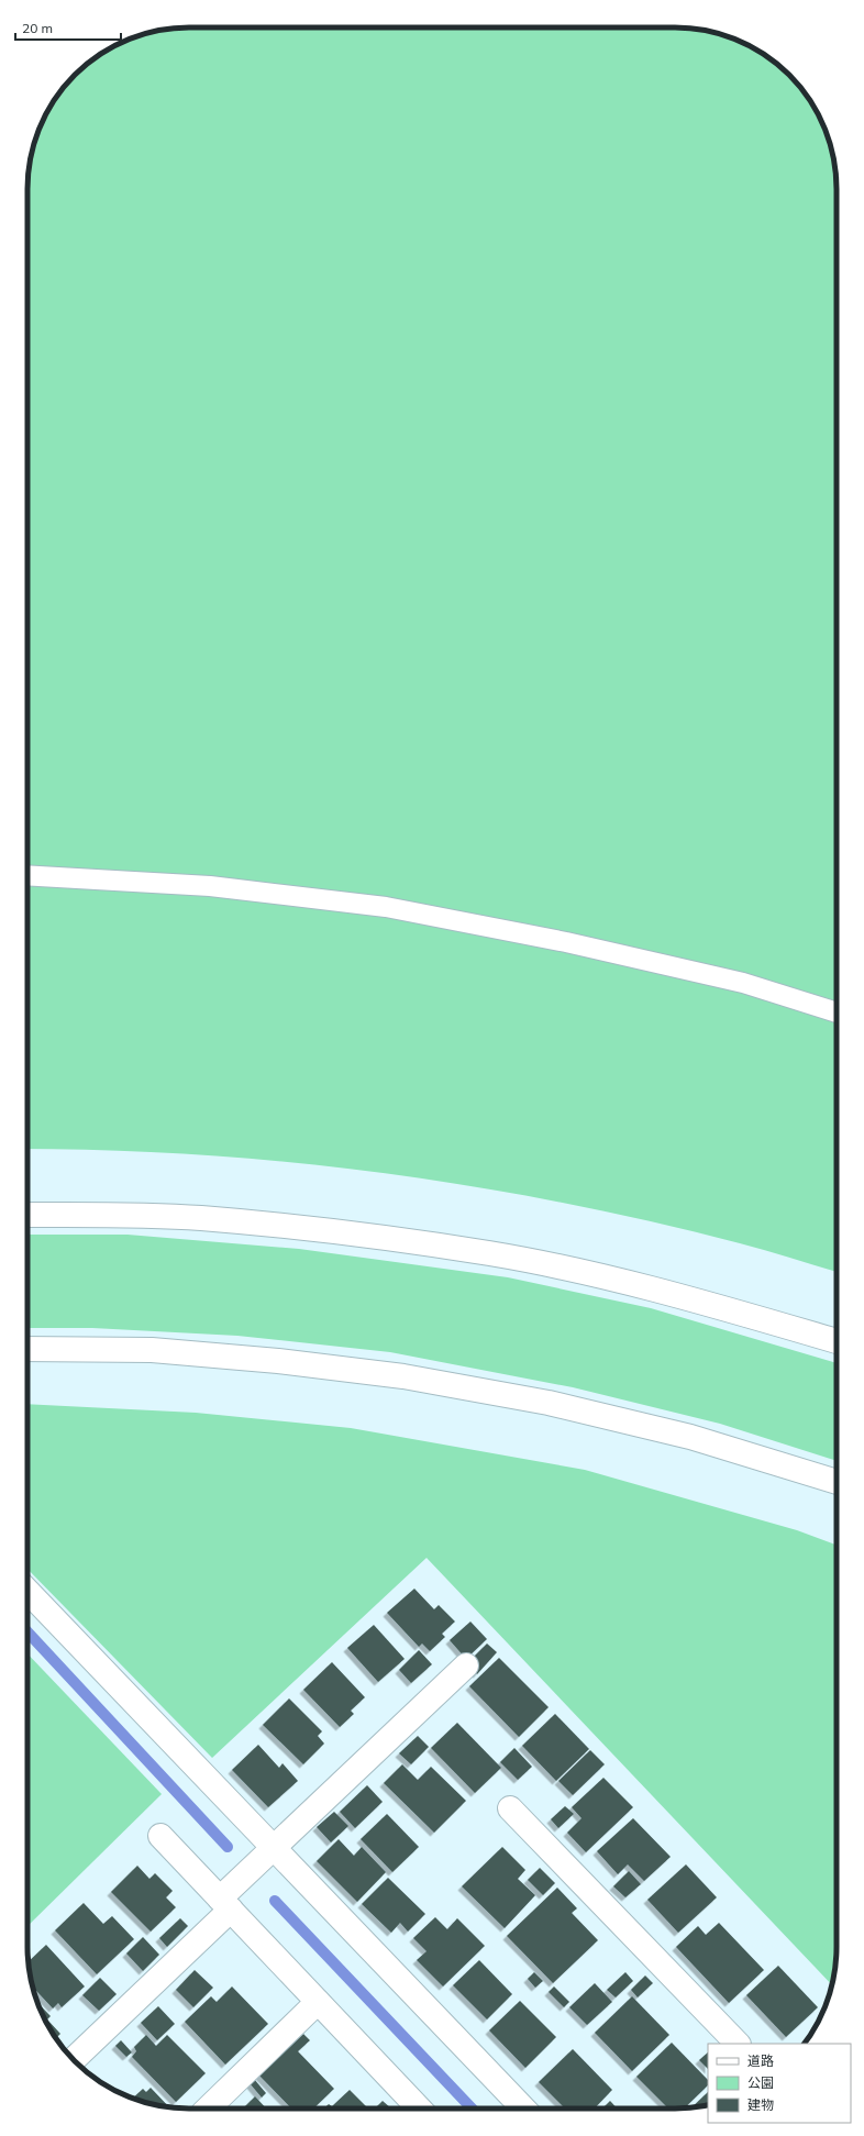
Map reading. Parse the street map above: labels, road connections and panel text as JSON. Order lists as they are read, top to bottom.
{
  "legend": ["道路", "公園", "建物"],
  "scale_bar": "20 m"
}
